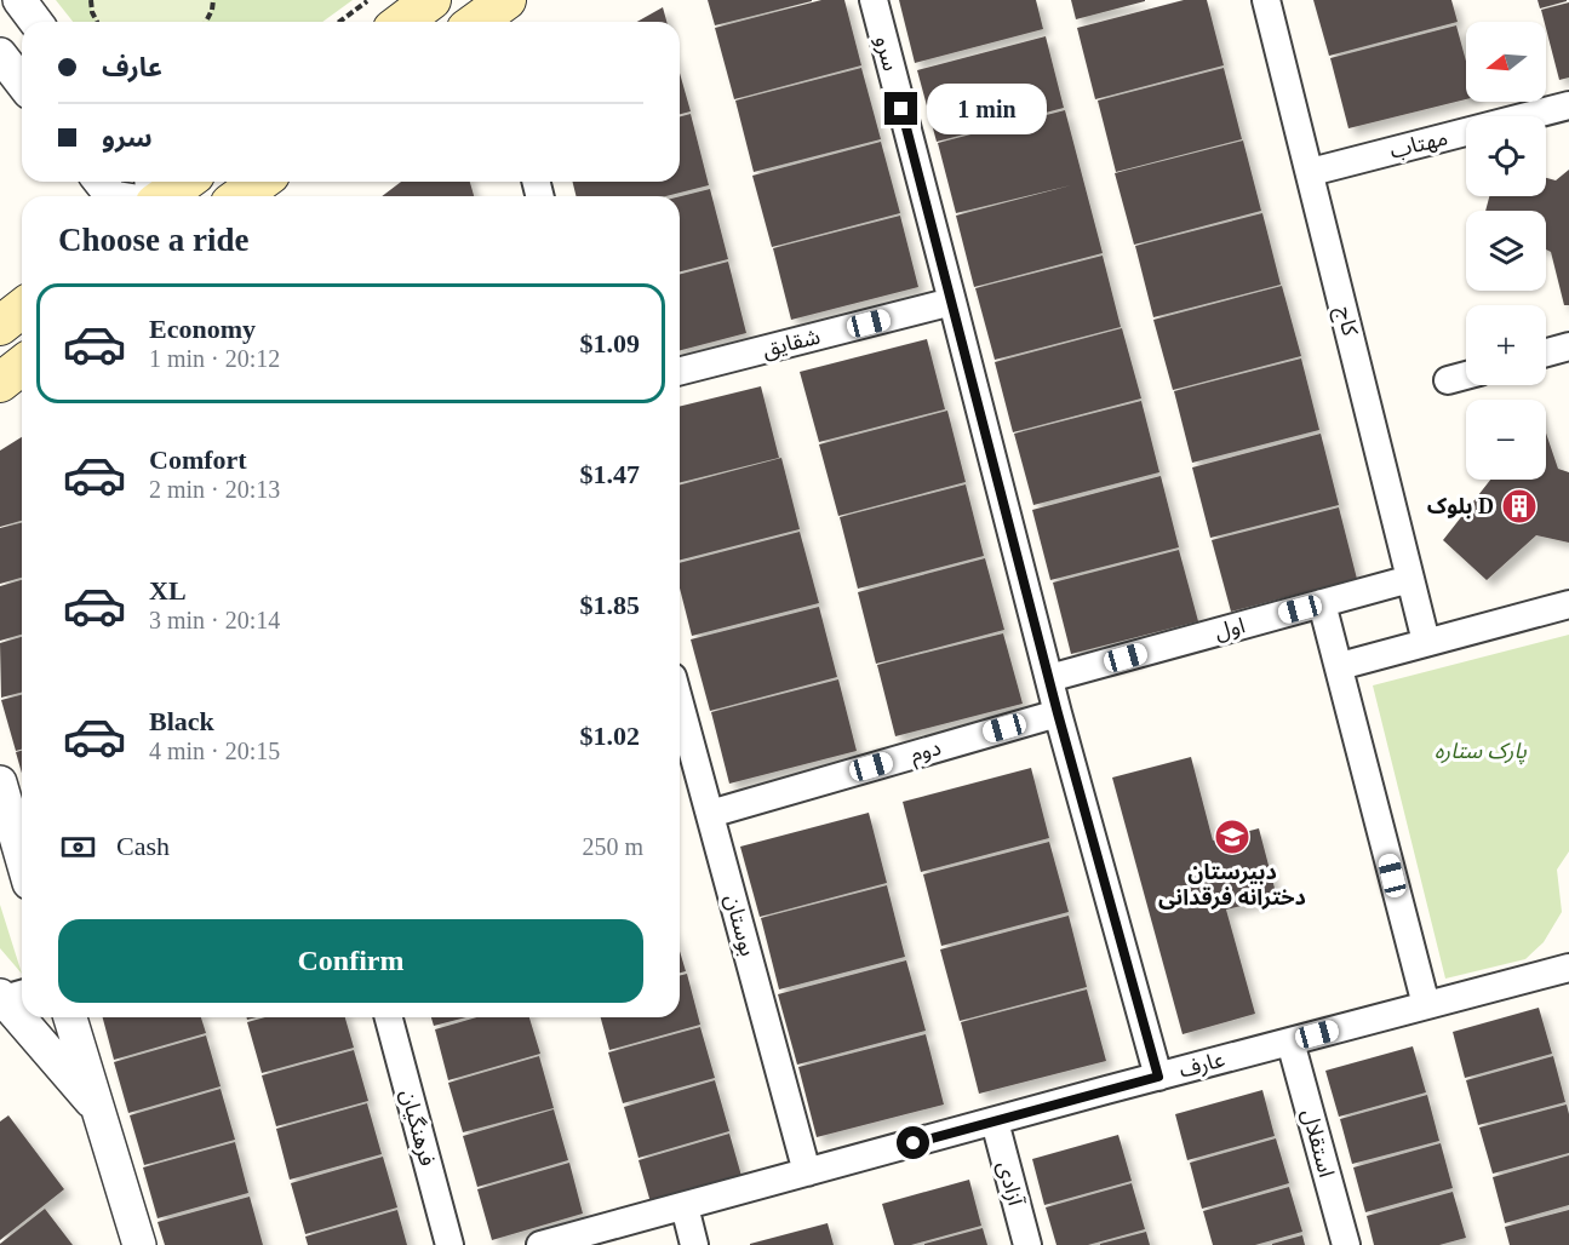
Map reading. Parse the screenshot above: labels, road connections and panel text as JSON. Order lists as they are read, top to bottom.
{
  "streets": {
    "street": [
      "سرو",
      "مهتاب",
      "کاج",
      "شقایق",
      "اول",
      "دوم",
      "بوستان",
      "عارف",
      "فرهنگیان",
      "استقلال",
      "آزادی"
    ]
  },
  "crossings": [
    ["سرو", "شقایق"],
    ["سرو", "اول"],
    ["سرو", "دوم"],
    ["سرو", "عارف"],
    ["مهتاب", "کاج"],
    ["کاج", "اول"],
    ["دوم", "بوستان"],
    ["بوستان", "عارف"],
    ["عارف", "استقلال"],
    ["عارف", "آزادی"]
  ],
  "parks": ["پارک ستاره"],
  "places": {
    "building": ["بلوک D"],
    "school or university": ["دبیرستان دخترانه فرقدانی"]
  },
  "north": "left",
  "page": {
    "map_buttons": ["+", "−"],
    "banner": ["عارف", "سرو"],
    "bubble": "1 min",
    "heading": "Choose a ride",
    "list": [
      {
        "name": "Economy",
        "note": "1 min · 20:12",
        "value": "$1.09"
      },
      {
        "name": "Comfort",
        "note": "2 min · 20:13",
        "value": "$1.47"
      },
      {
        "name": "XL",
        "note": "3 min · 20:14",
        "value": "$1.85"
      },
      {
        "name": "Black",
        "note": "4 min · 20:15",
        "value": "$1.02"
      }
    ],
    "pay": ["Cash", "250 m"],
    "buttons": "Confirm"
  }
}
